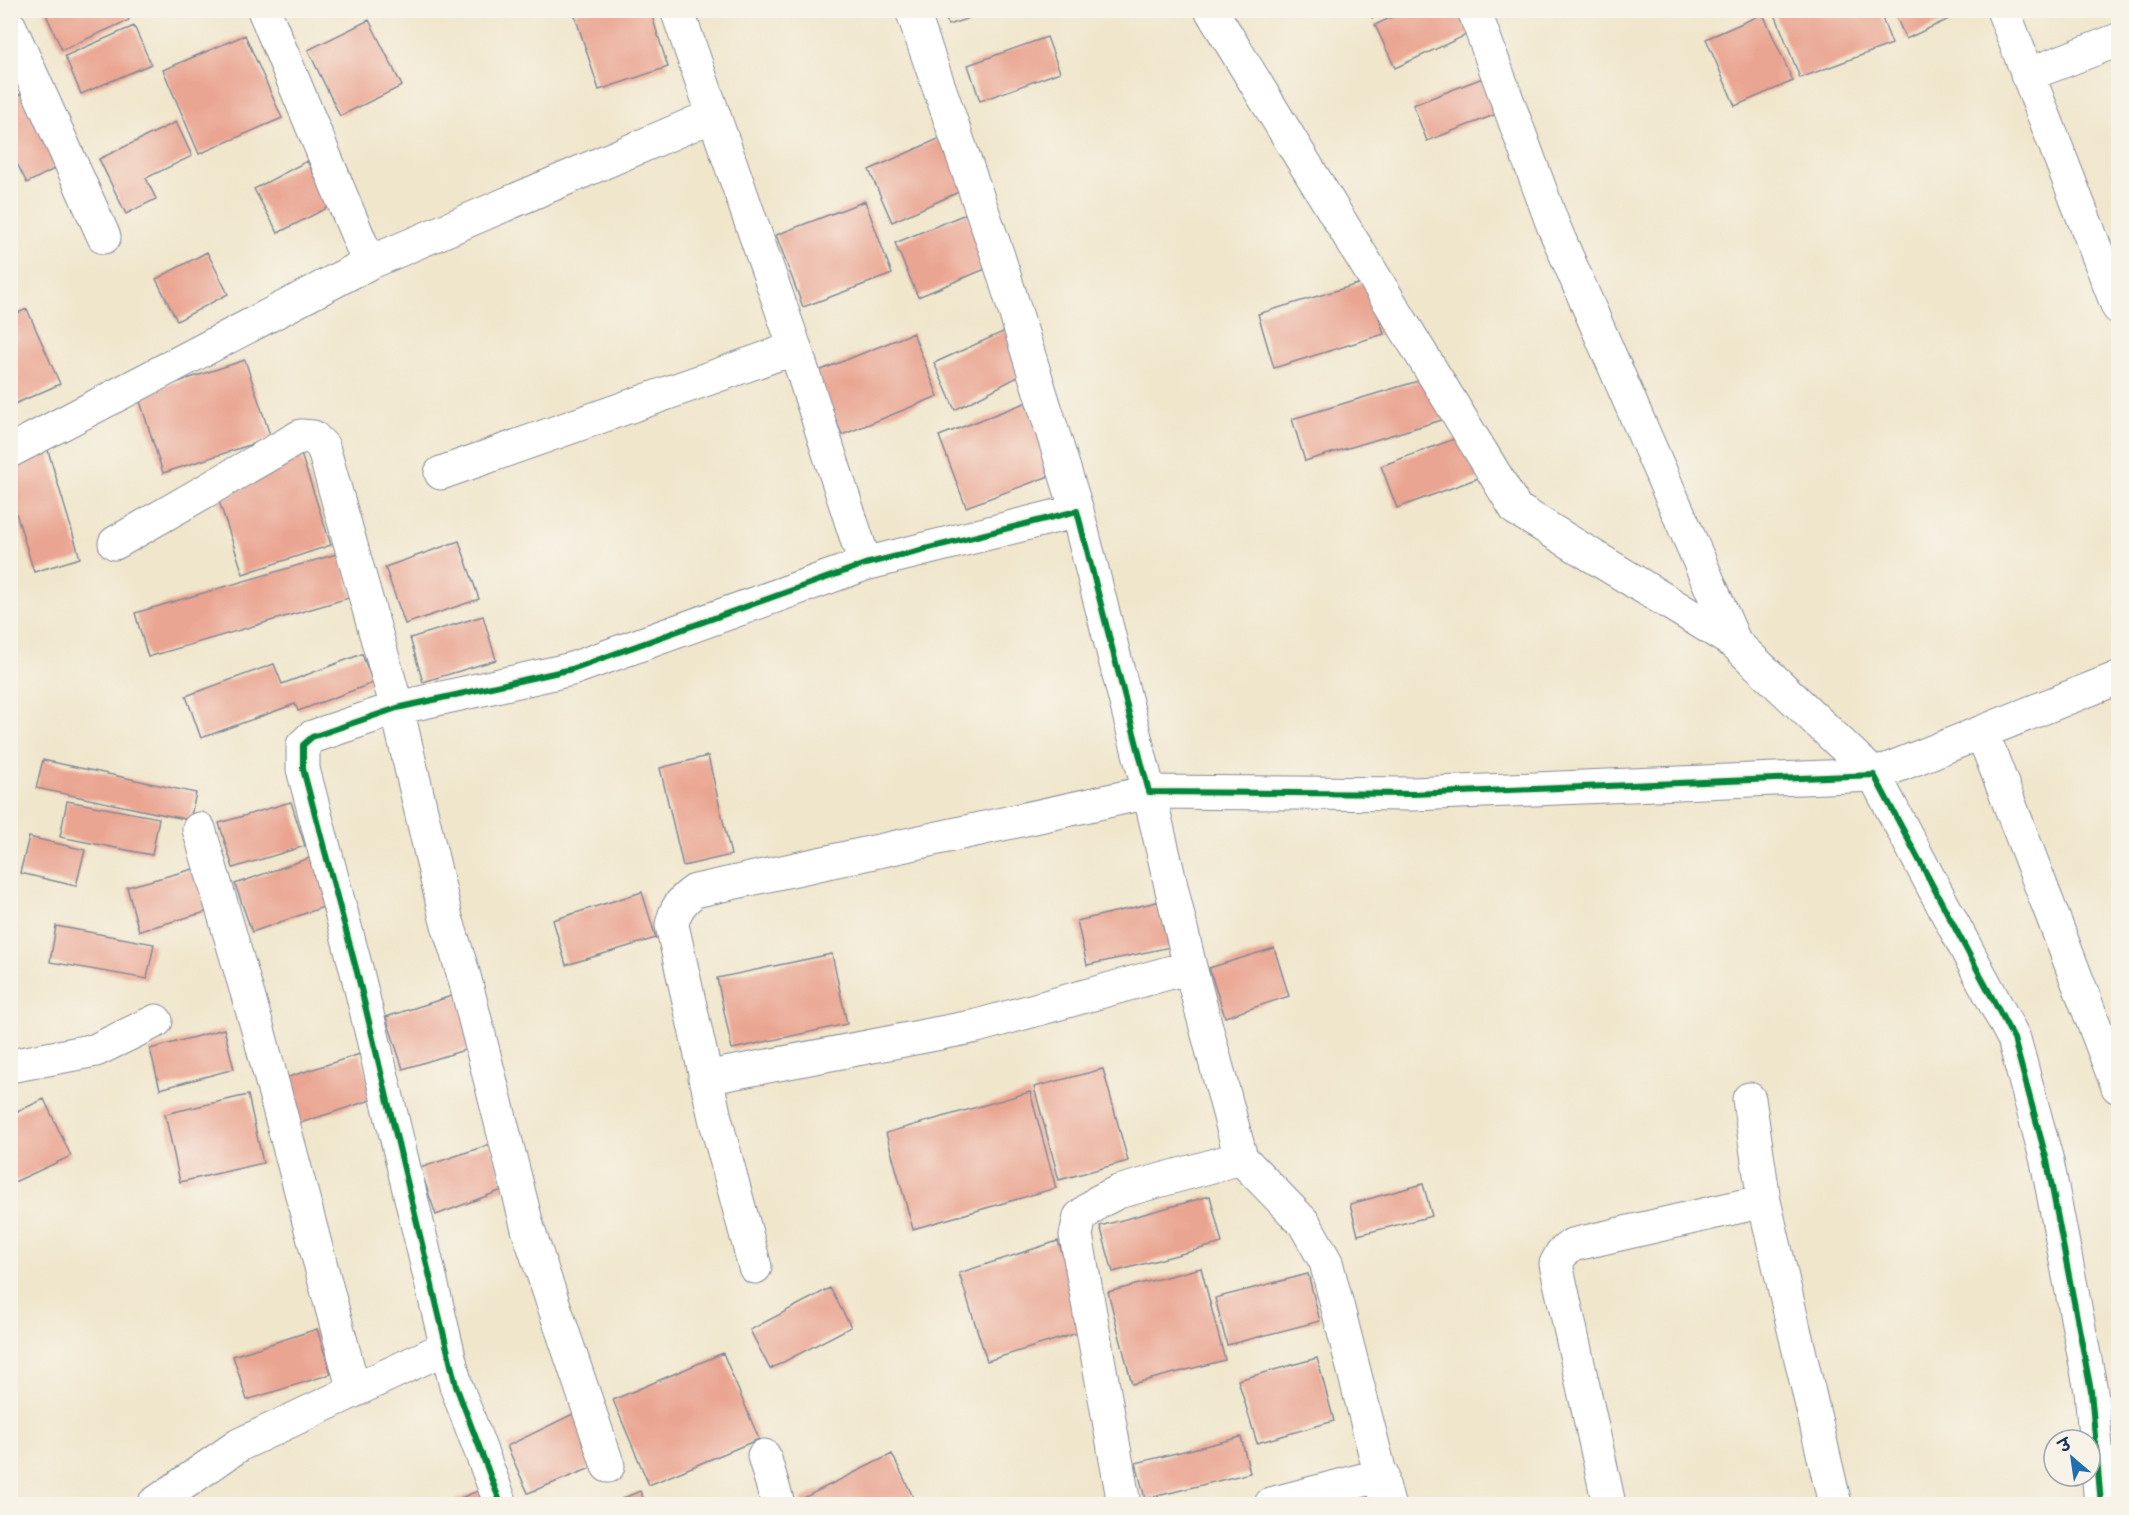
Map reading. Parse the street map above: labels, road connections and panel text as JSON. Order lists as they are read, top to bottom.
{
  "north": "top left"
}
